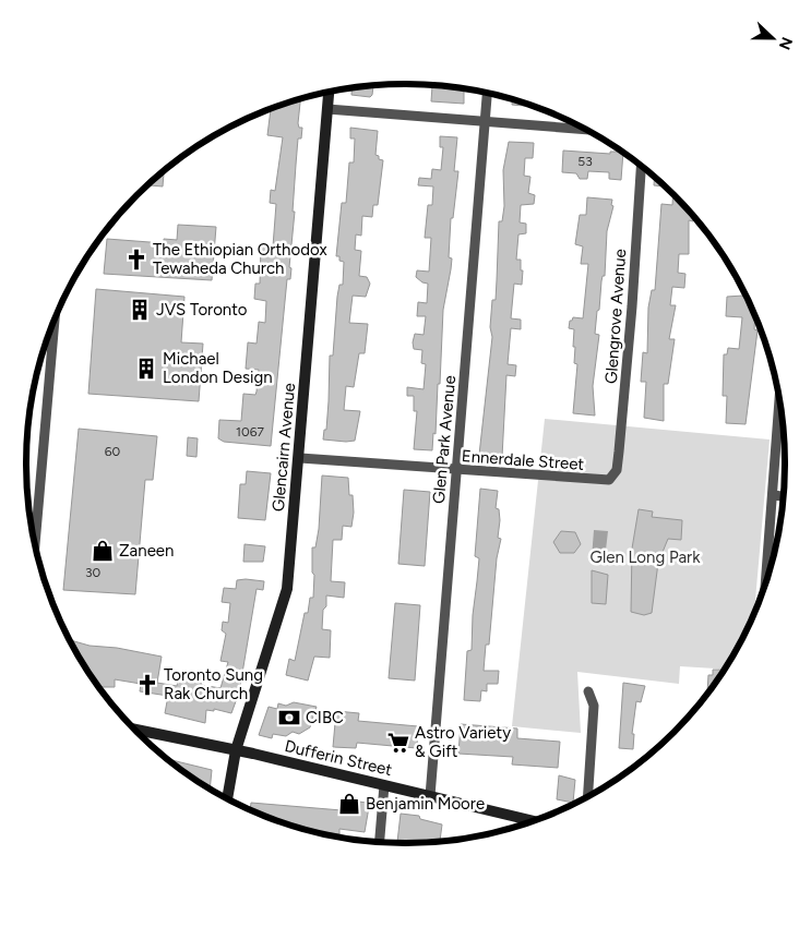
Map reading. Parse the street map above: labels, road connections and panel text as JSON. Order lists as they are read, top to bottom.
{
  "streets": {
    "street": [
      "Glengrove Avenue",
      "Glen Park Avenue",
      "Glencairn Avenue",
      "Ennerdale Street",
      "Dufferin Street"
    ]
  },
  "crossings": [
    ["Glengrove Avenue", "Ennerdale Street"],
    ["Glen Park Avenue", "Ennerdale Street"],
    ["Glen Park Avenue", "Dufferin Street"],
    ["Glencairn Avenue", "Ennerdale Street"],
    ["Glencairn Avenue", "Dufferin Street"]
  ],
  "parks": ["Glen Long Park"],
  "places": {
    "church": ["The Ethiopian Orthodox Tewaheda Church", "Toronto Sung Rak Church"],
    "building": ["JVS Toronto", "Michael London Design"],
    "shop": ["Zaneen", "Benjamin Moore"],
    "bank": ["CIBC"],
    "supermarket": ["Astro Variety & Gift"]
  },
  "house_numbers": [
    "53",
    "1067",
    "60",
    "30"
  ],
  "north": "right"
}
